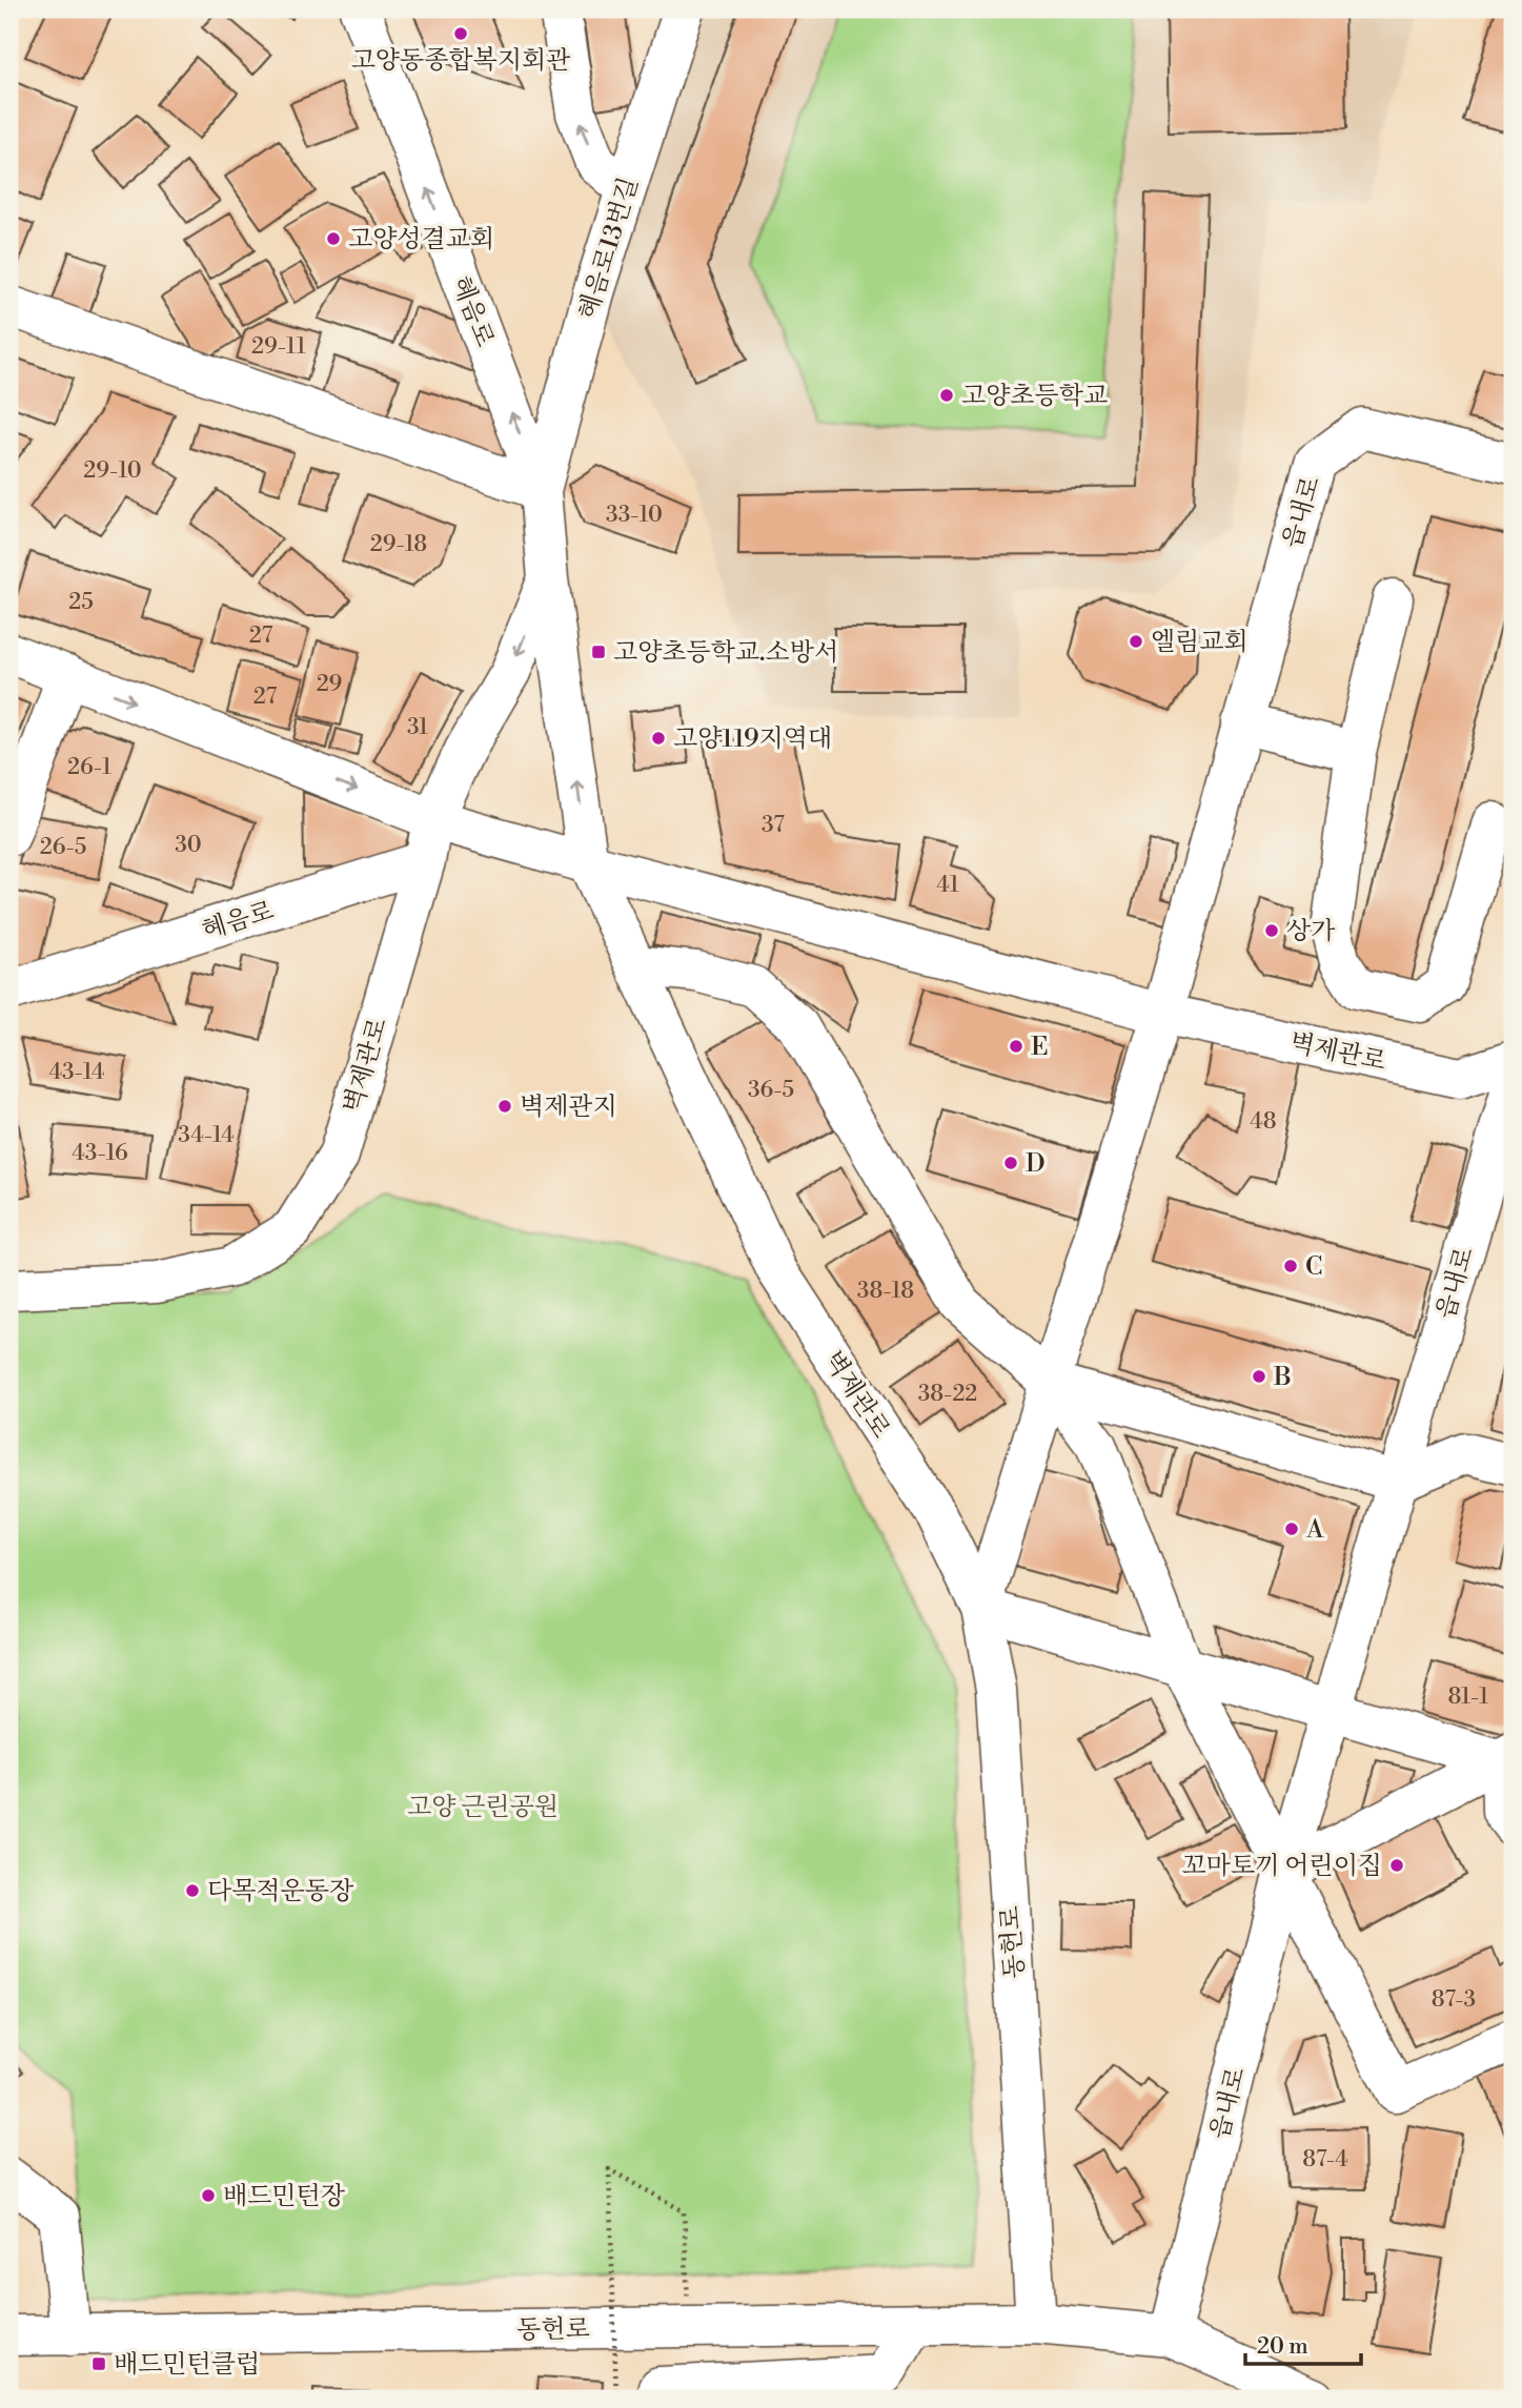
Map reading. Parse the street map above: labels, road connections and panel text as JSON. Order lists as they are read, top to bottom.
{
  "streets": {
    "street": [
      "혜음로13번길",
      "혜음로",
      "읍내로",
      "벽제관로",
      "동헌로"
    ]
  },
  "crossings": [
    ["혜음로13번길", "혜음로"],
    ["혜음로13번길", "벽제관로"],
    ["혜음로", "벽제관로"],
    ["읍내로", "동헌로"],
    ["벽제관로", "동헌로"]
  ],
  "parks": ["고양 근린공원"],
  "places": {
    "other": [
      "고양동종합복지회관",
      "고양성결교회",
      "고양초등학교",
      "엘림교회",
      "고양119지역대",
      "상가",
      "E",
      "벽제관지",
      "D",
      "C",
      "B",
      "A",
      "꼬마토끼 어린이집",
      "다목적운동장",
      "배드민턴장"
    ],
    "transit": ["고양초등학교.소방서", "배드민턴클럽"]
  },
  "house_numbers": [
    "29-11",
    "29-10",
    "33-10",
    "29-18",
    "25",
    "27",
    "29",
    "27",
    "31",
    "26-1",
    "37",
    "30",
    "26-5",
    "41",
    "43-14",
    "36-5",
    "48",
    "34-14",
    "43-16",
    "38-18",
    "38-22",
    "81-1",
    "87-3",
    "87-4"
  ],
  "scale_bar": "20 m"
}
